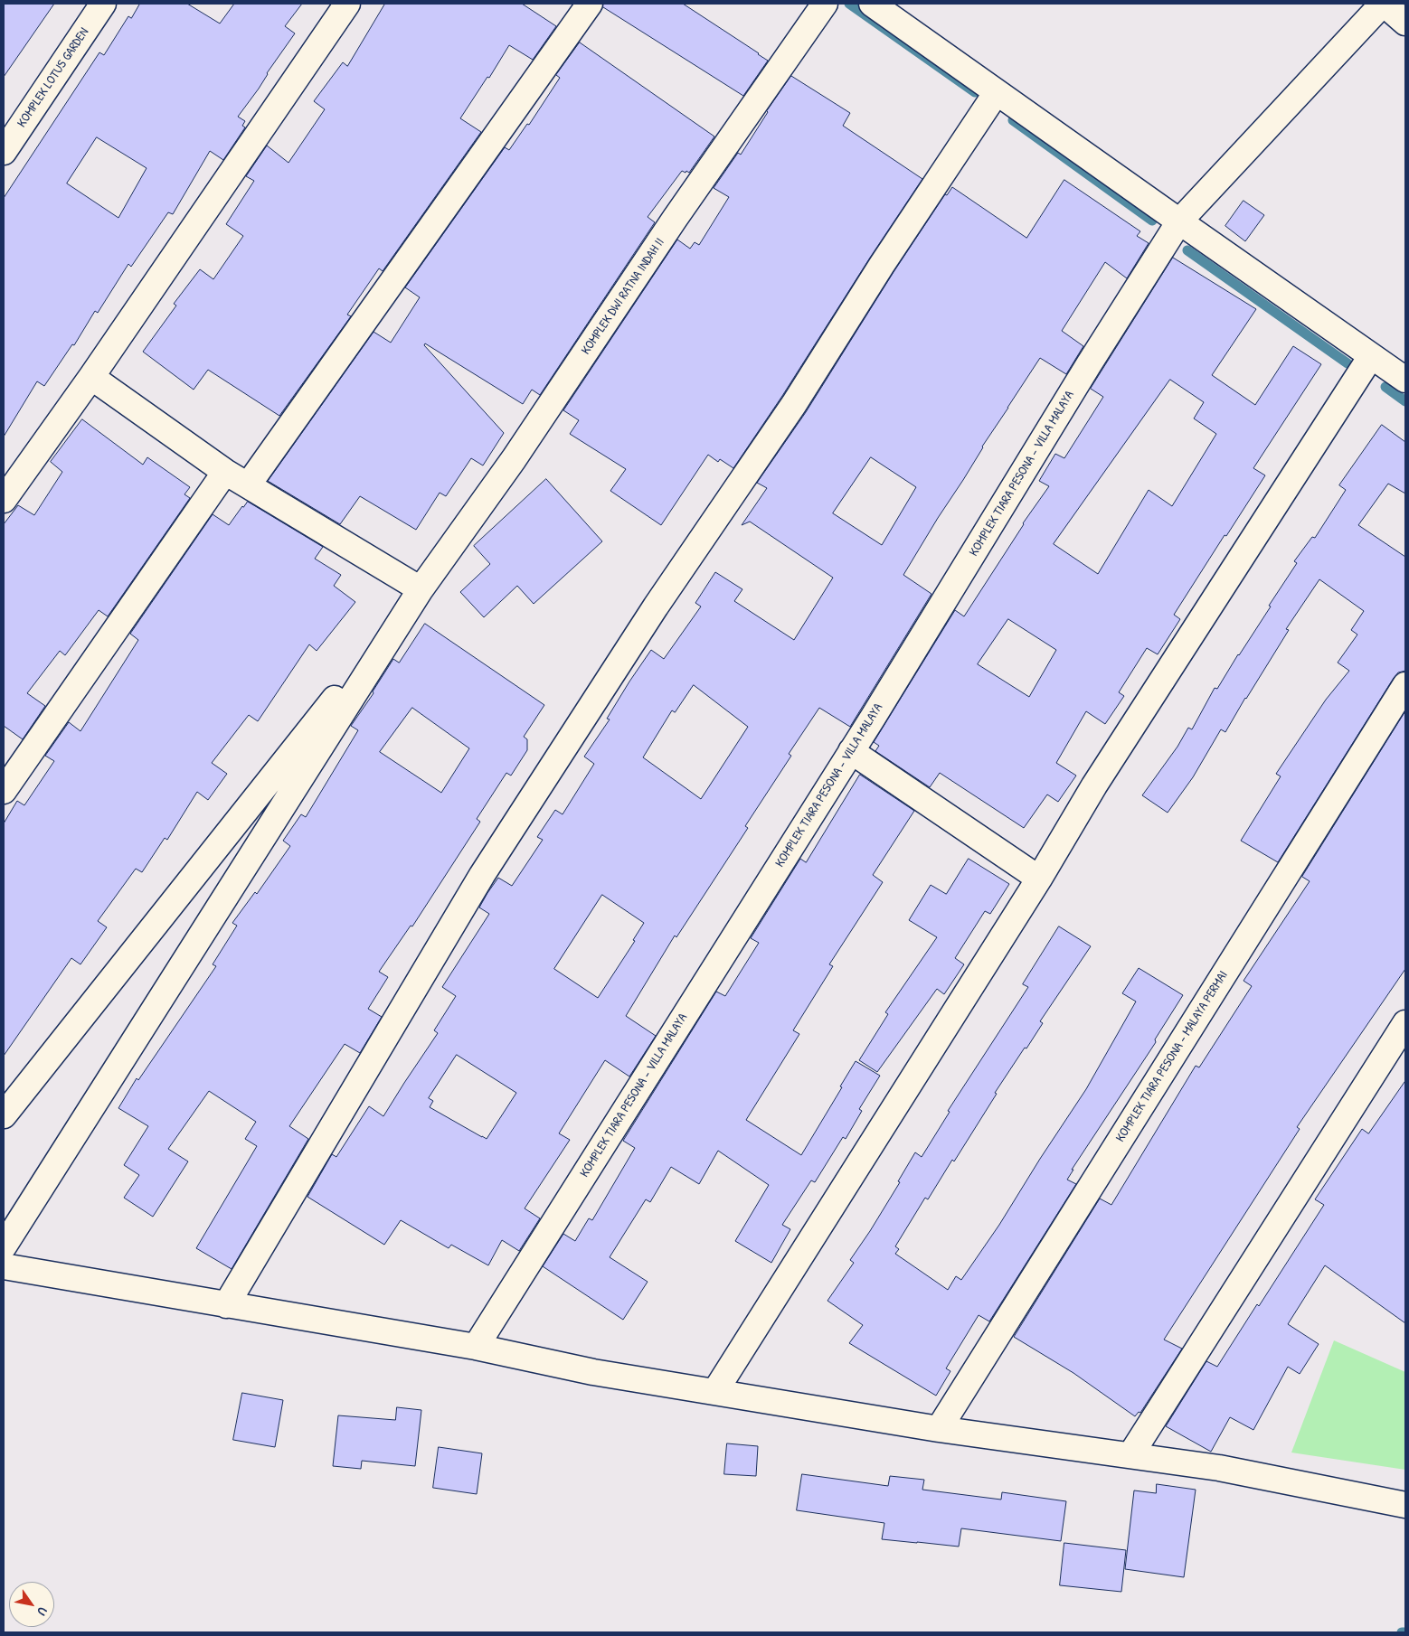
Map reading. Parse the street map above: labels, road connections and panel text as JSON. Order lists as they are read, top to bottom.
{
  "streets": {
    "street": [
      "KOMPLEK LOTUS GARDEN",
      "KOMPLEK DWI RATNA INDAH II",
      "KOMPLEK TIARA PESONA - VILLA MALAYA",
      "KOMPLEK TIARA PESONA - MALAYA PERMAI"
    ]
  },
  "north": "bottom right"
}
